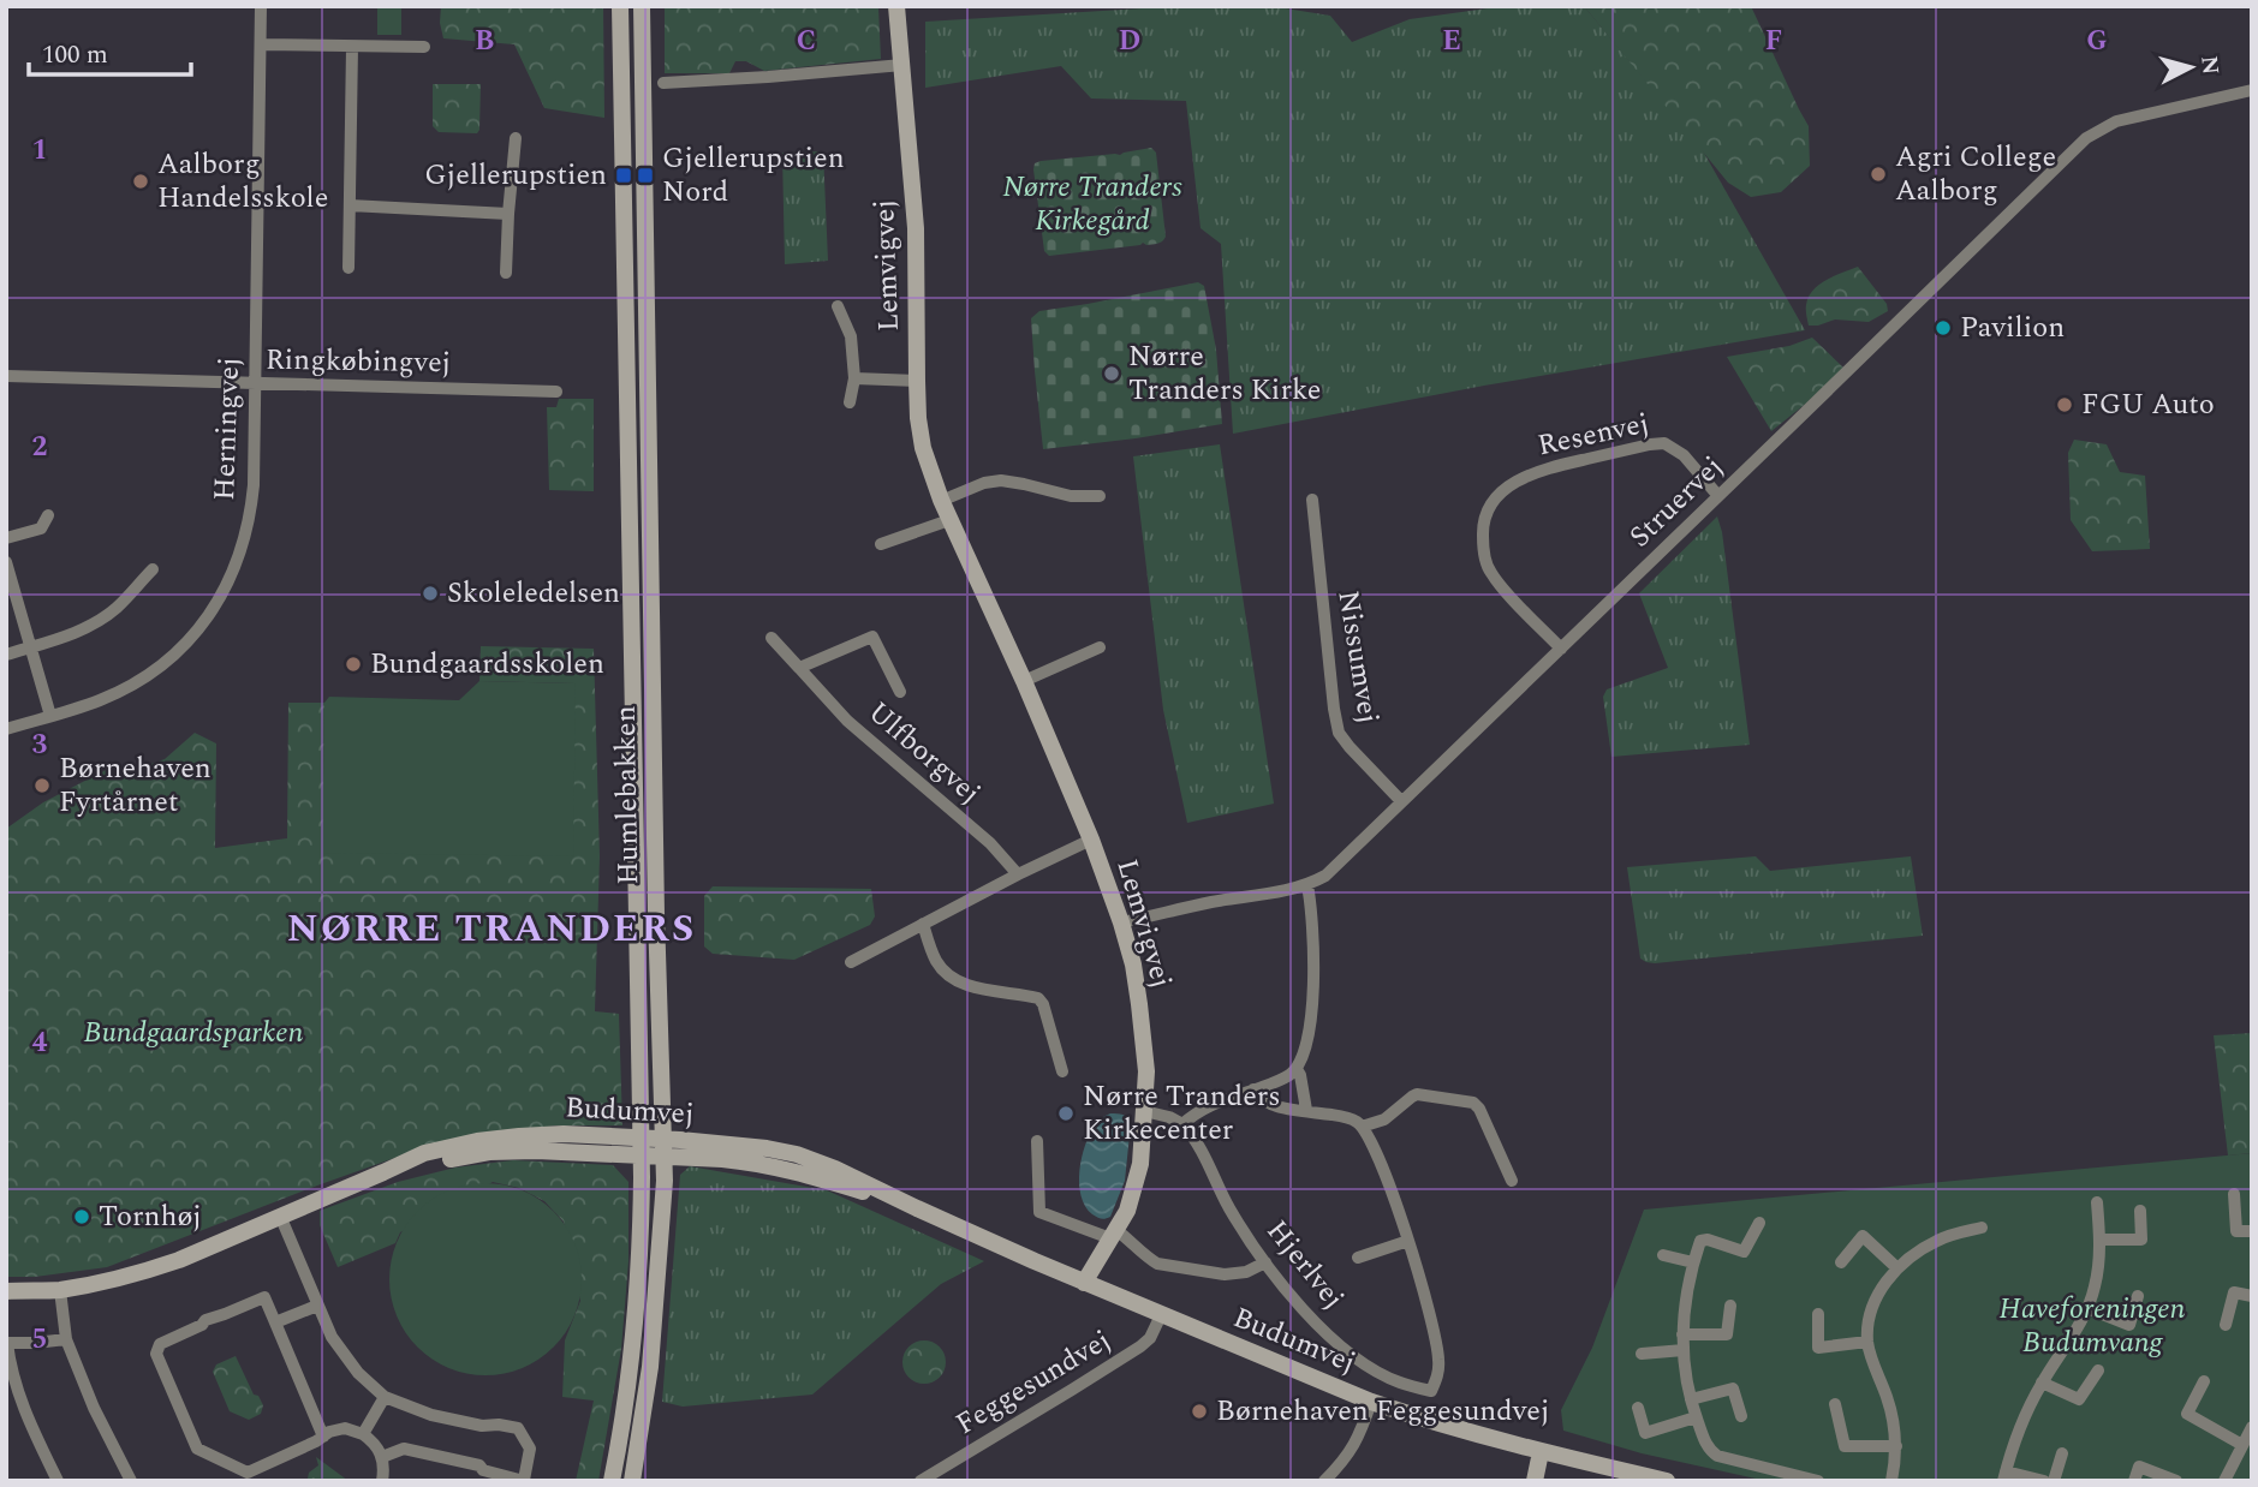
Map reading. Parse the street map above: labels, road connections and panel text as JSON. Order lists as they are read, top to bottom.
{
  "streets": {
    "street": [
      "Lemvigvej",
      "Ringkøbingvej",
      "Herningvej",
      "Resenvej",
      "Struervej",
      "Nissumvej",
      "Ulfborgvej",
      "Humlebakken",
      "Budumvej",
      "Hjerlvej",
      "Feggesundvej"
    ]
  },
  "crossings": [
    ["Lemvigvej", "Struervej"],
    ["Lemvigvej", "Budumvej"],
    ["Ringkøbingvej", "Herningvej"],
    ["Resenvej", "Struervej"],
    ["Struervej", "Nissumvej"],
    ["Humlebakken", "Budumvej"],
    ["Budumvej", "Feggesundvej"]
  ],
  "districts": ["NØRRE TRANDERS"],
  "parks": ["Nørre Tranders Kirkegård", "Bundgaardsparken", "Haveforeningen Budumvang"],
  "places": {
    "other": [
      "Agri College Aalborg",
      "Aalborg Handelsskole",
      "Pavilion",
      "Nørre Tranders Kirke",
      "FGU Auto",
      "Skoleledelsen",
      "Bundgaardsskolen",
      "Børnehaven Fyrtårnet",
      "Nørre Tranders Kirkecenter",
      "Tornhøj",
      "Børnehaven Feggesundvej"
    ],
    "transit": ["Gjellerupstien", "Gjellerupstien Nord"]
  },
  "scale_bar": "100 m",
  "north": "right",
  "grid": {
    "columns": [
      "B",
      "C",
      "D",
      "E",
      "F",
      "G"
    ],
    "rows": [
      "1",
      "2",
      "3",
      "4",
      "5"
    ]
  }
}
